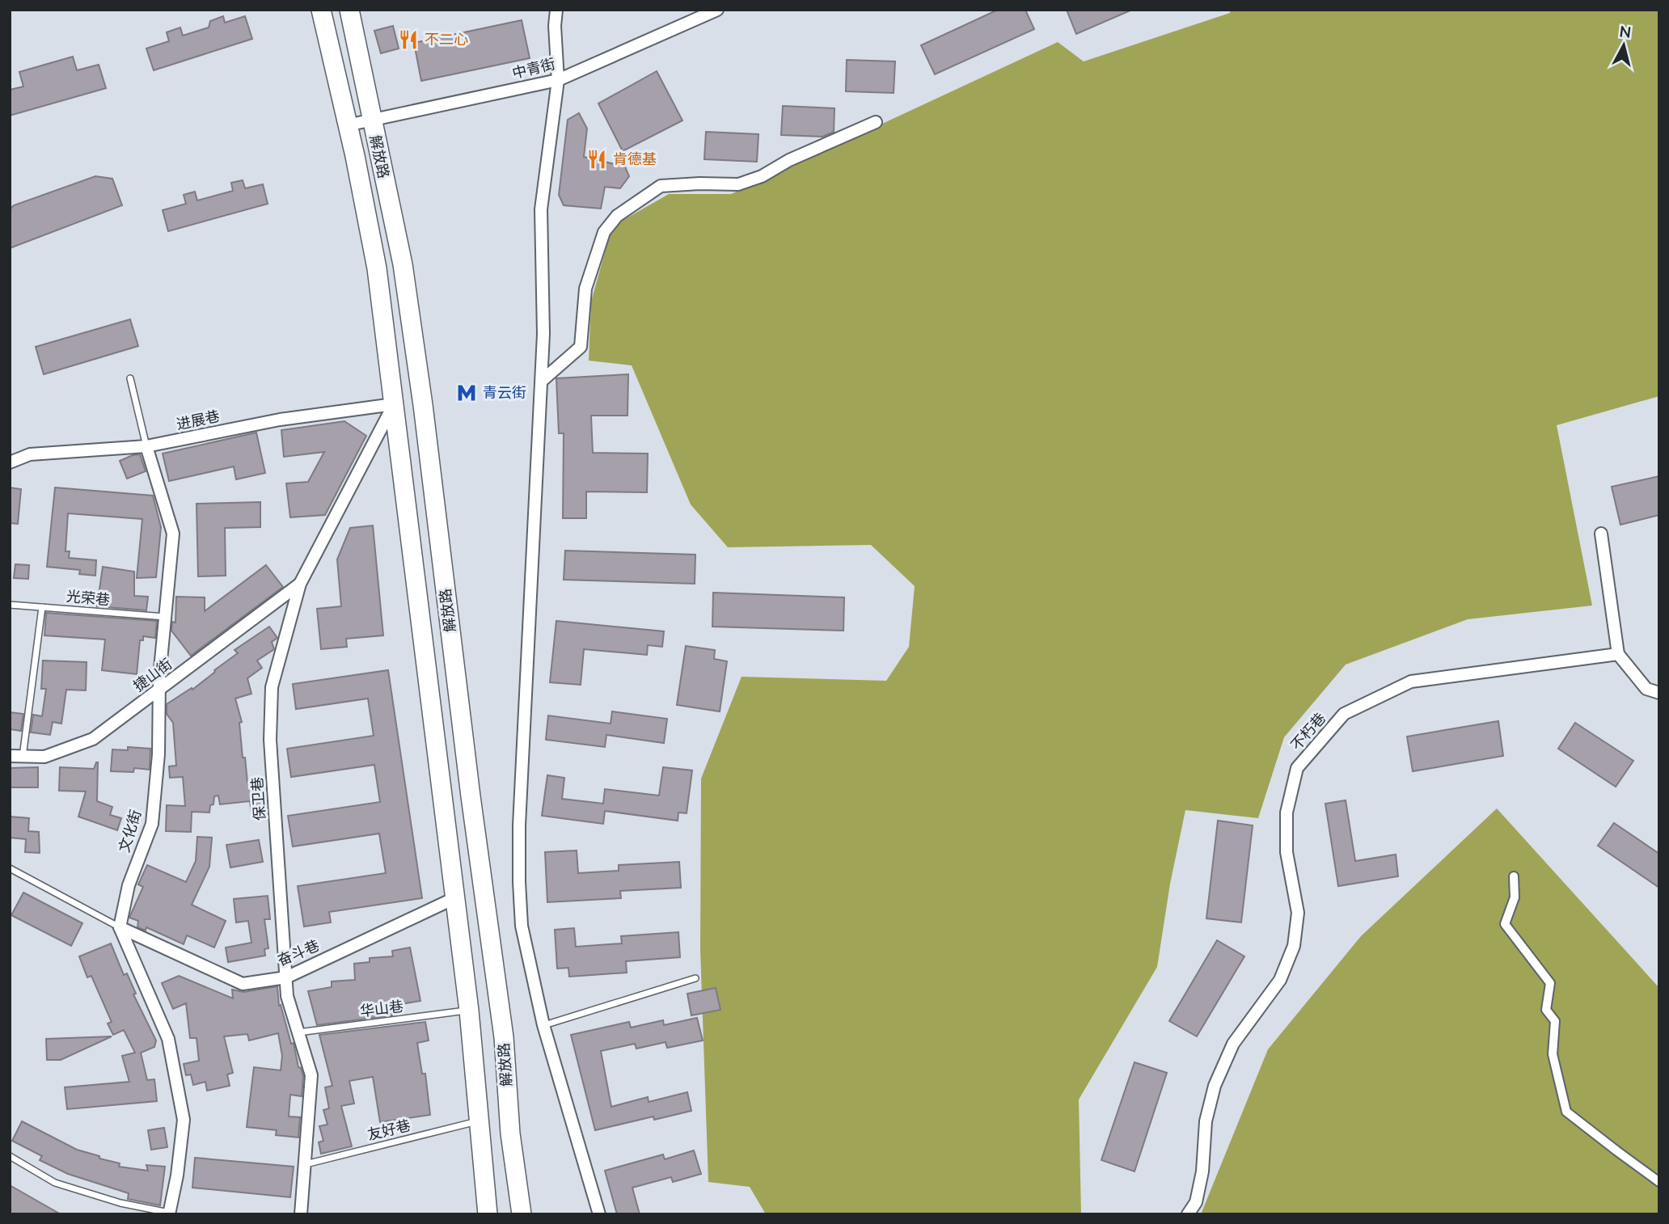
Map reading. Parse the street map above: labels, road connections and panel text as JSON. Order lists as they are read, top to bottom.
{
  "streets": {
    "main road": ["解放路"],
    "street": [
      "中青街",
      "进展巷",
      "捷山街",
      "不朽巷",
      "保卫巷",
      "文化街",
      "奋斗巷"
    ],
    "lane": ["光荣巷", "华山巷", "友好巷"]
  },
  "crossings": [
    ["中青街", "解放路"],
    ["解放路", "进展巷"],
    ["解放路", "保卫巷"],
    ["解放路", "奋斗巷"],
    ["解放路", "华山巷"],
    ["解放路", "友好巷"],
    ["进展巷", "保卫巷"],
    ["进展巷", "文化街"],
    ["光荣巷", "文化街"],
    ["捷山街", "保卫巷"],
    ["捷山街", "文化街"],
    ["保卫巷", "奋斗巷"],
    ["保卫巷", "华山巷"],
    ["保卫巷", "友好巷"],
    ["文化街", "奋斗巷"]
  ],
  "places": {
    "restaurant": ["不二心", "肯德基"],
    "metro station": ["青云街"]
  },
  "north": "top"
}
